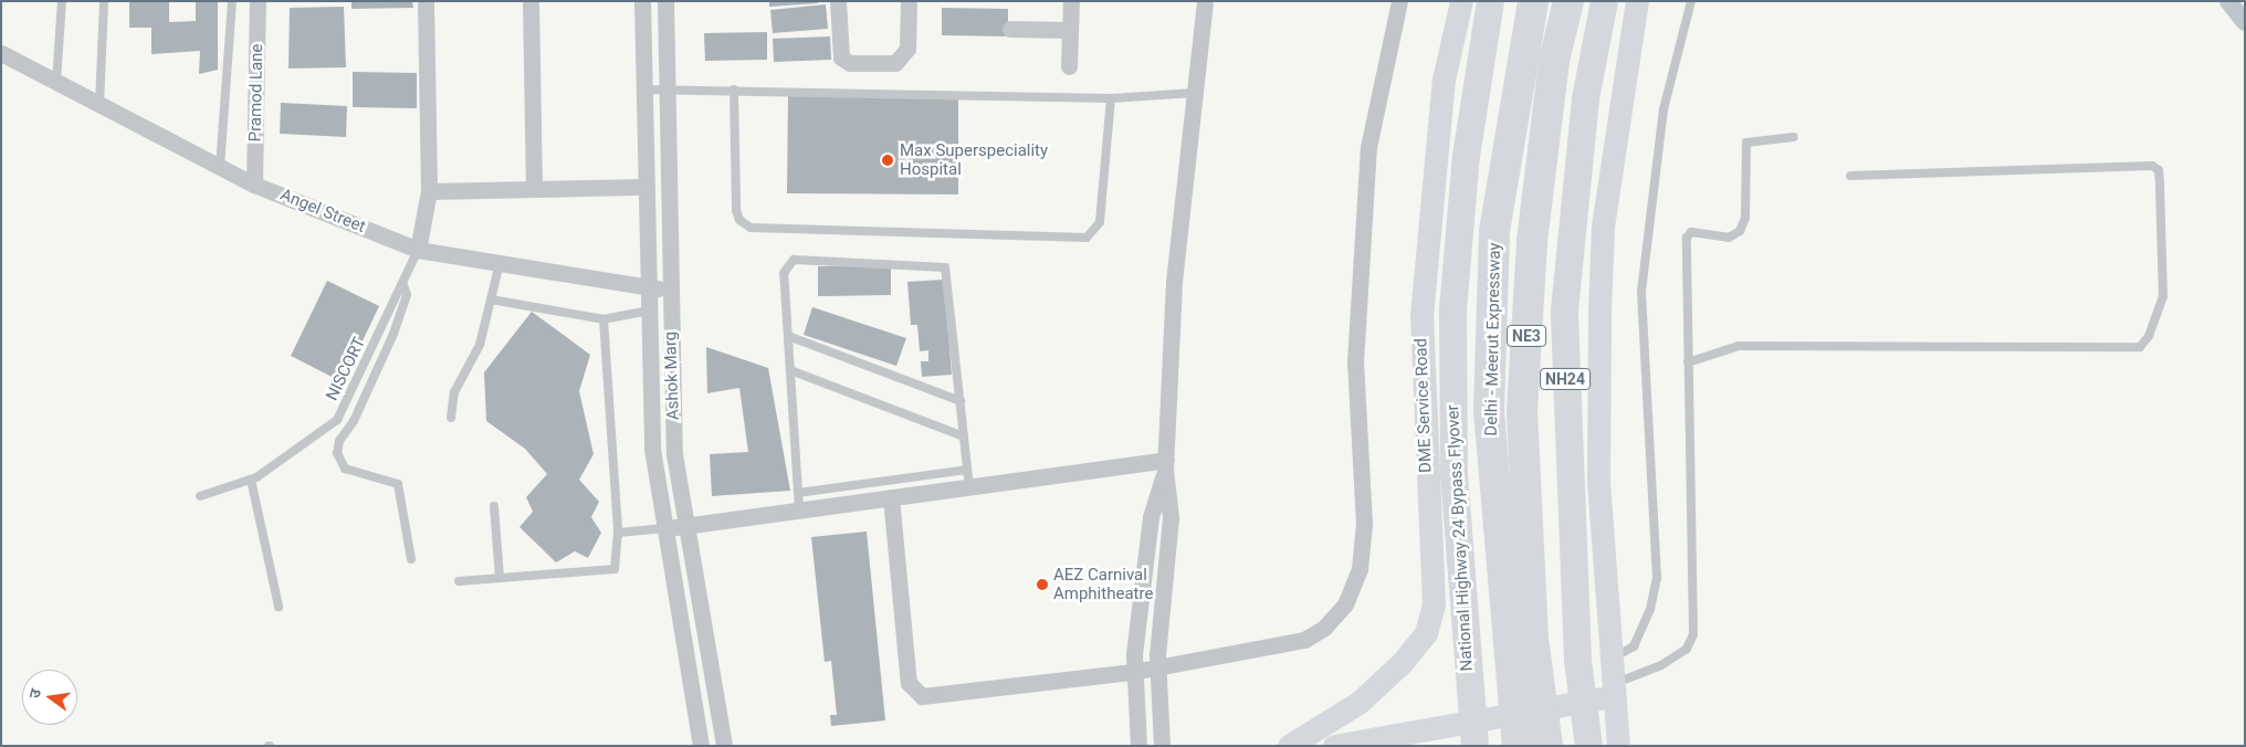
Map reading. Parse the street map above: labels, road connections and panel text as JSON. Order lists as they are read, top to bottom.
{
  "streets": {
    "highway": [
      "NE3",
      "Delhi - Meerut Expressway",
      "NH24",
      "National Highway 24 Bypass Flyover"
    ],
    "main road": ["DME Service Road"],
    "street": ["Pramod Lane", "Angel Street", "Ashok Marg"],
    "lane": ["NISCORT"]
  },
  "crossings": [
    ["Pramod Lane", "Angel Street"],
    ["Angel Street", "NISCORT"],
    ["Angel Street", "Ashok Marg"]
  ],
  "places": ["Max Superspeciality Hospital", "AEZ Carnival Amphitheatre"],
  "north": "left"
}
